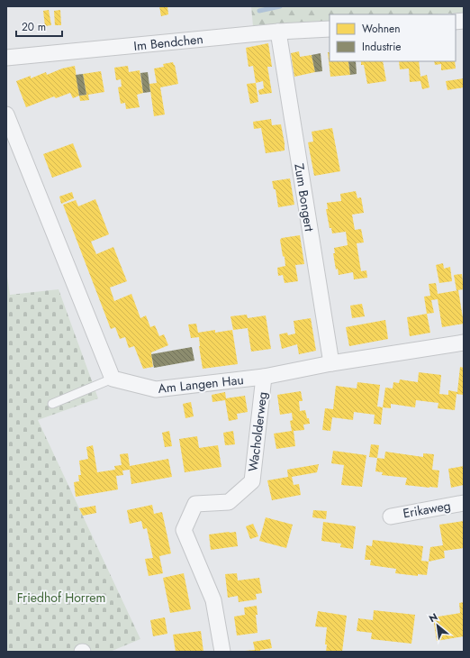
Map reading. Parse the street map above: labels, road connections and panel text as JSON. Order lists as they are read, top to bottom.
{
  "streets": {
    "street": [
      "Im Bendchen",
      "Zum Bongert",
      "Am Langen Hau",
      "Wacholderweg",
      "Erikaweg"
    ]
  },
  "crossings": [
    ["Im Bendchen", "Zum Bongert"],
    ["Zum Bongert", "Am Langen Hau"],
    ["Am Langen Hau", "Wacholderweg"]
  ],
  "parks": ["Friedhof Horrem"],
  "legend": ["Wohnen", "Industrie"],
  "scale_bar": "20 m",
  "north": "top left"
}
